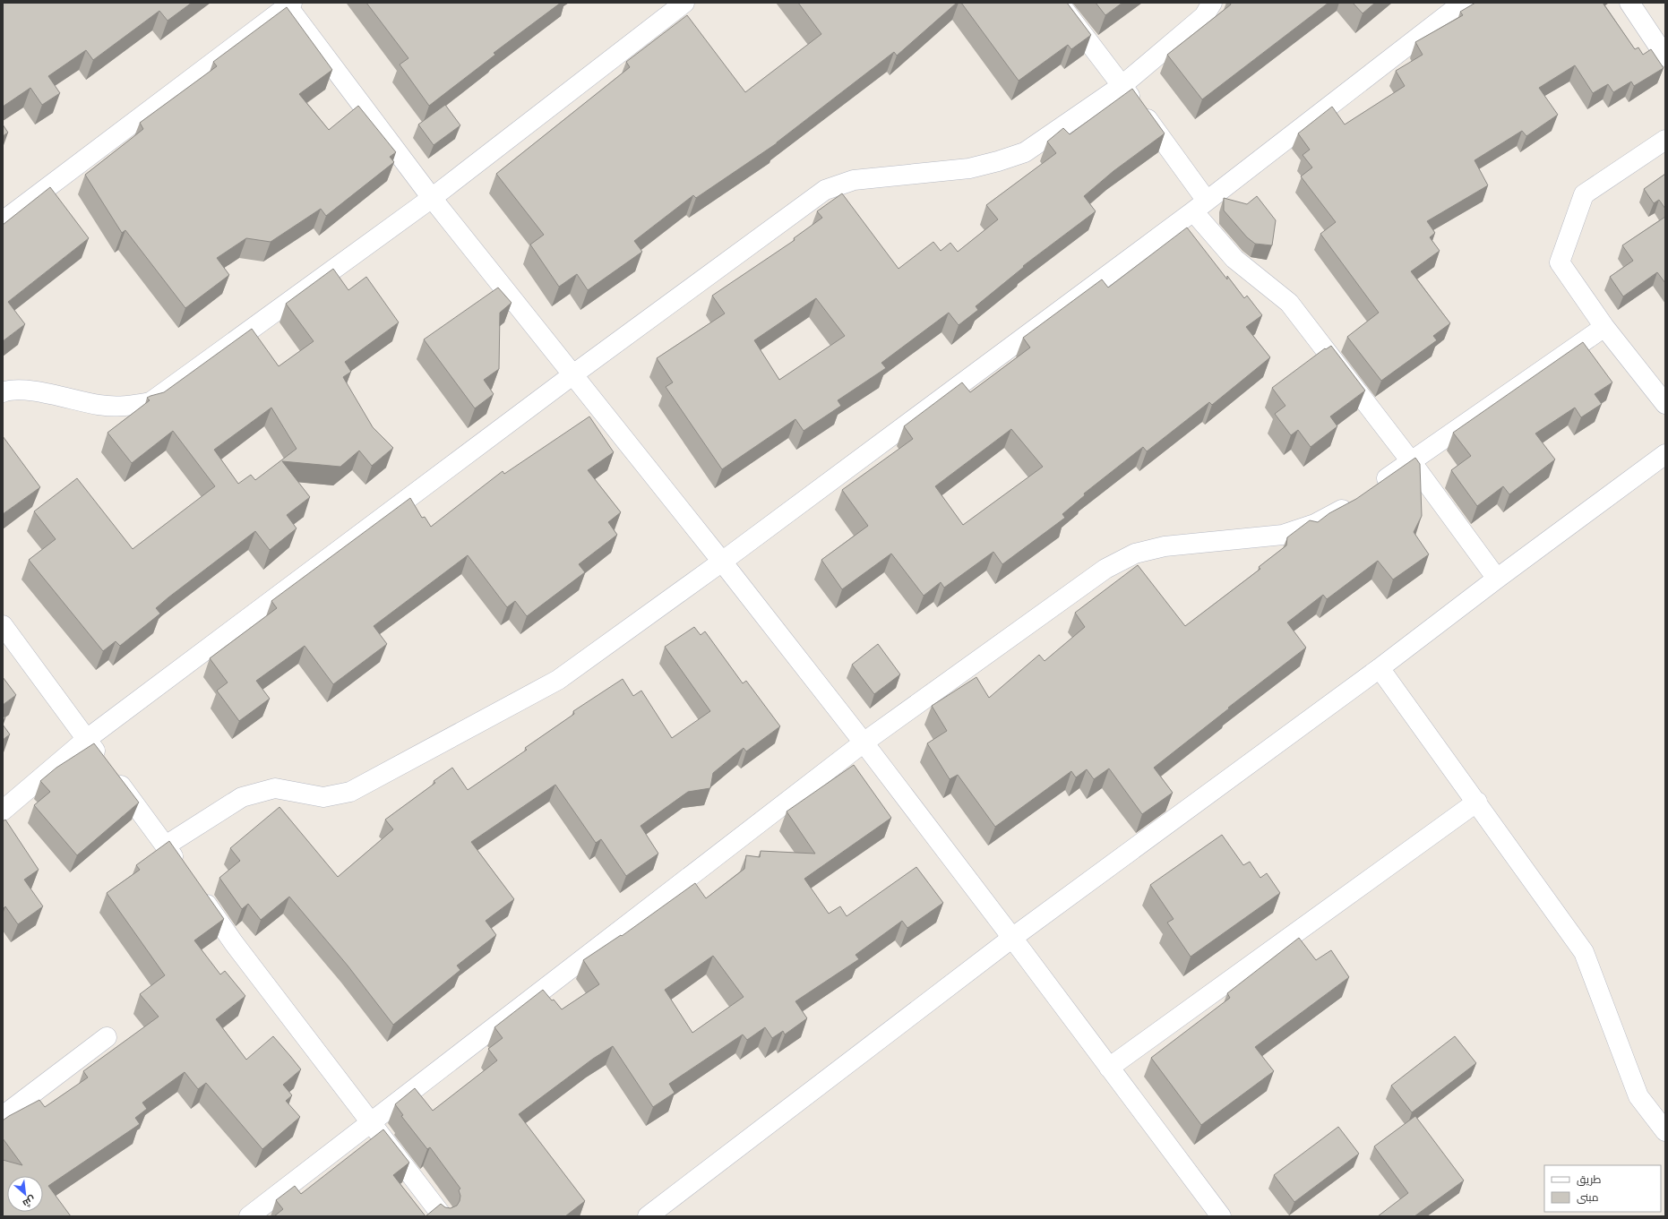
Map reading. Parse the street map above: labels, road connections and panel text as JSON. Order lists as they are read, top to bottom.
{
  "legend": ["طريق", "مبنى"],
  "north": "bottom right"
}
